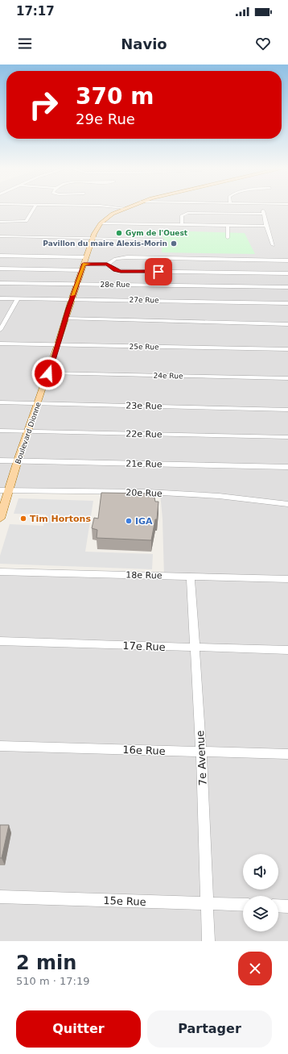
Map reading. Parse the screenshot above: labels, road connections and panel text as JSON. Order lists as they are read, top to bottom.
{
  "streets": {
    "main road": ["Boulevard Dionne"],
    "street": [
      "28e Rue",
      "27e Rue",
      "25e Rue",
      "24e Rue",
      "23e Rue",
      "22e Rue",
      "21e Rue",
      "20e Rue",
      "18e Rue",
      "17e Rue",
      "16e Rue",
      "7e Avenue",
      "15e Rue"
    ]
  },
  "crossings": [
    ["28e Rue", "Boulevard Dionne"],
    ["27e Rue", "Boulevard Dionne"],
    ["25e Rue", "Boulevard Dionne"],
    ["24e Rue", "Boulevard Dionne"],
    ["23e Rue", "Boulevard Dionne"],
    ["Boulevard Dionne", "22e Rue"],
    ["Boulevard Dionne", "21e Rue"],
    ["Boulevard Dionne", "20e Rue"],
    ["18e Rue", "7e Avenue"],
    ["17e Rue", "7e Avenue"],
    ["16e Rue", "7e Avenue"],
    ["7e Avenue", "15e Rue"]
  ],
  "places": [
    "Gym de l'Ouest",
    "Pavillon du maire Alexis-Morin",
    "Tim Hortons",
    "IGA"
  ],
  "page": {
    "status": "17:17",
    "header": "Navio",
    "turn": ["370 m", "29e Rue"],
    "heading": ["2 min", "510 m · 17:19"],
    "buttons": ["Quitter", "Partager"]
  }
}
